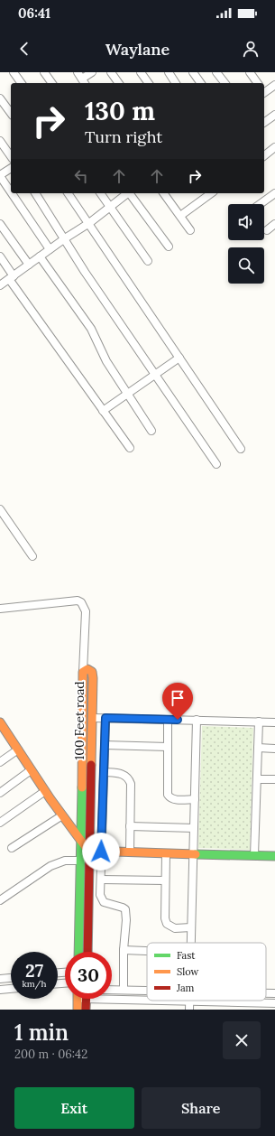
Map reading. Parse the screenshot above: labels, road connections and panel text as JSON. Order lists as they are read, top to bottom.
{
  "streets": {
    "street": ["100 Feet road"]
  },
  "legend": ["Fast", "Slow", "Jam"],
  "page": {
    "status": "06:41",
    "header": "Waylane",
    "turn": ["130 m", "Turn right"],
    "speed": "27 km/h",
    "limit": "30",
    "heading": ["1 min", "200 m · 06:42"],
    "buttons": ["Exit", "Share"]
  }
}
